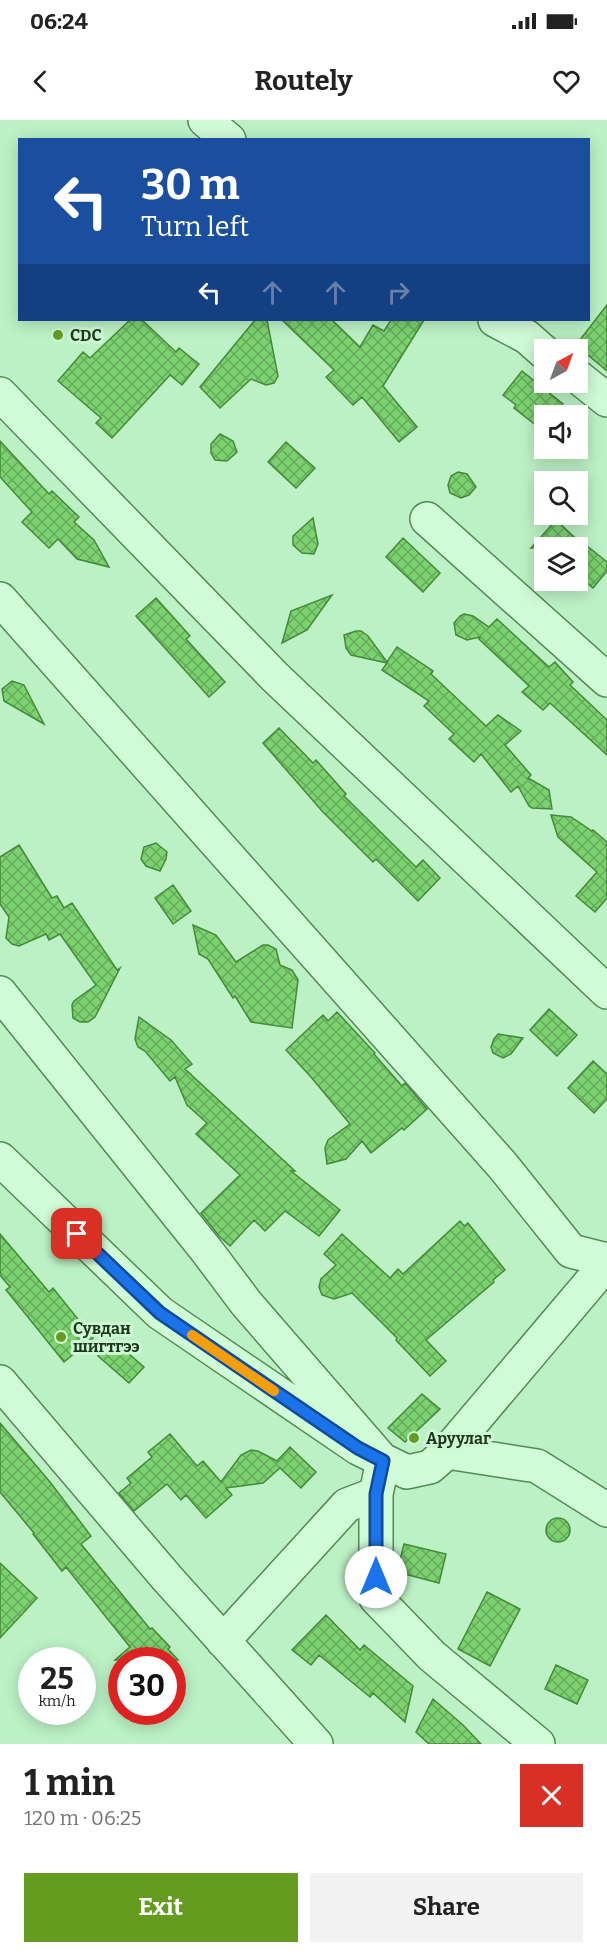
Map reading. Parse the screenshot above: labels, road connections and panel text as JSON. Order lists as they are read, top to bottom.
{
  "places": ["CDC", "Сувдан шигтгээ", "Аруулаг"],
  "north": "top right",
  "page": {
    "status": "06:24",
    "header": "Routely",
    "turn": ["30 m", "Turn left"],
    "speed": "25 km/h",
    "limit": "30",
    "heading": ["1 min", "120 m · 06:25"],
    "buttons": ["Exit", "Share"]
  }
}
